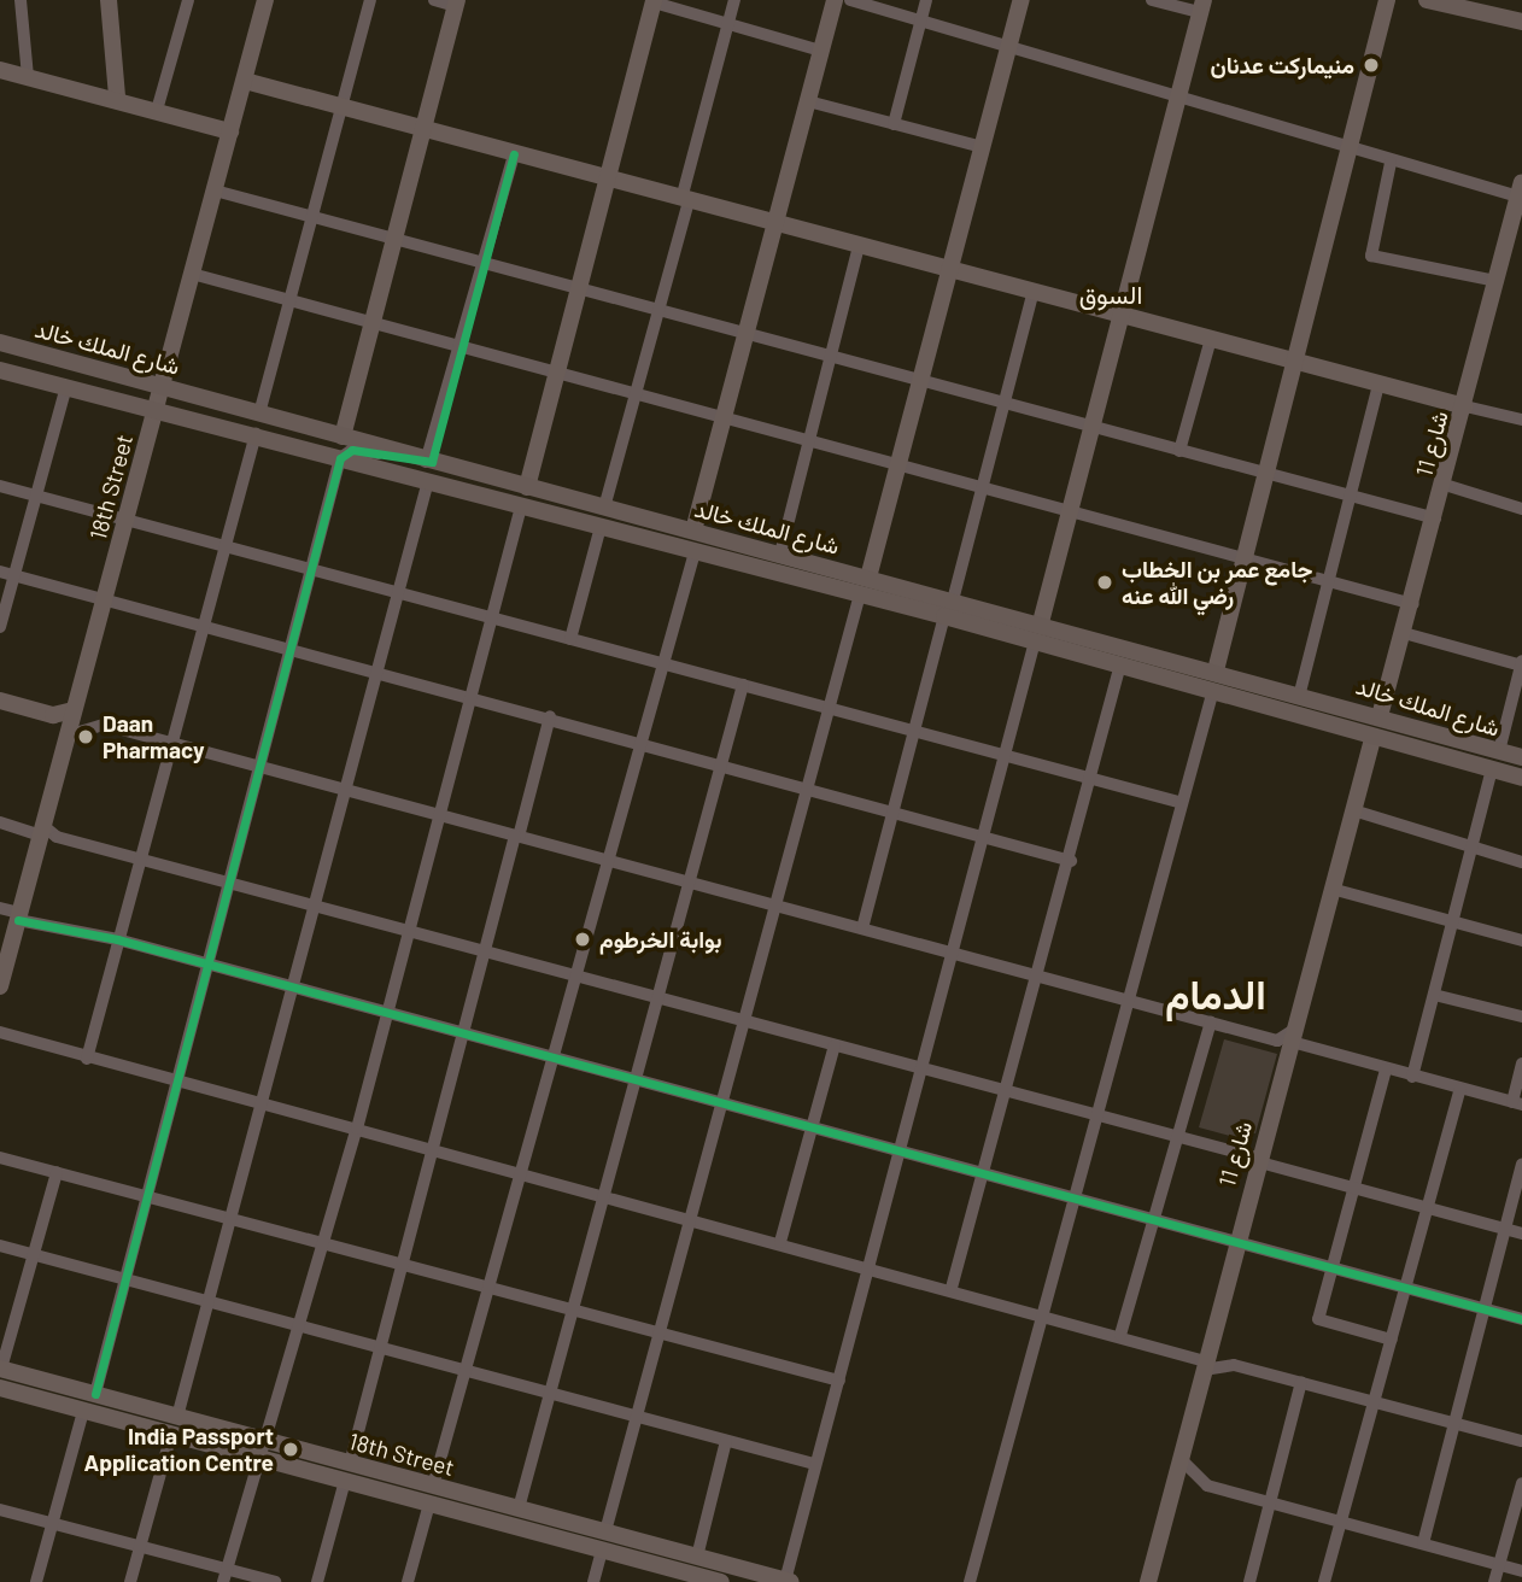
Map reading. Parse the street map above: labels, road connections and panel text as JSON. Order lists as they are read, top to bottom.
{
  "streets": {
    "main road": ["شارع الملك خالد"],
    "street": ["شارع 11", "18th Street"]
  },
  "crossings": [
    ["شارع الملك خالد", "شارع 11"],
    ["شارع الملك خالد", "18th Street"]
  ],
  "districts": ["السوق", "الدمام"],
  "places": [
    "منيماركت عدنان",
    "جامع عمر بن الخطاب رضي الله عنه",
    "Daan Pharmacy",
    "بوابة الخرطوم",
    "India Passport Application Centre"
  ]
}
